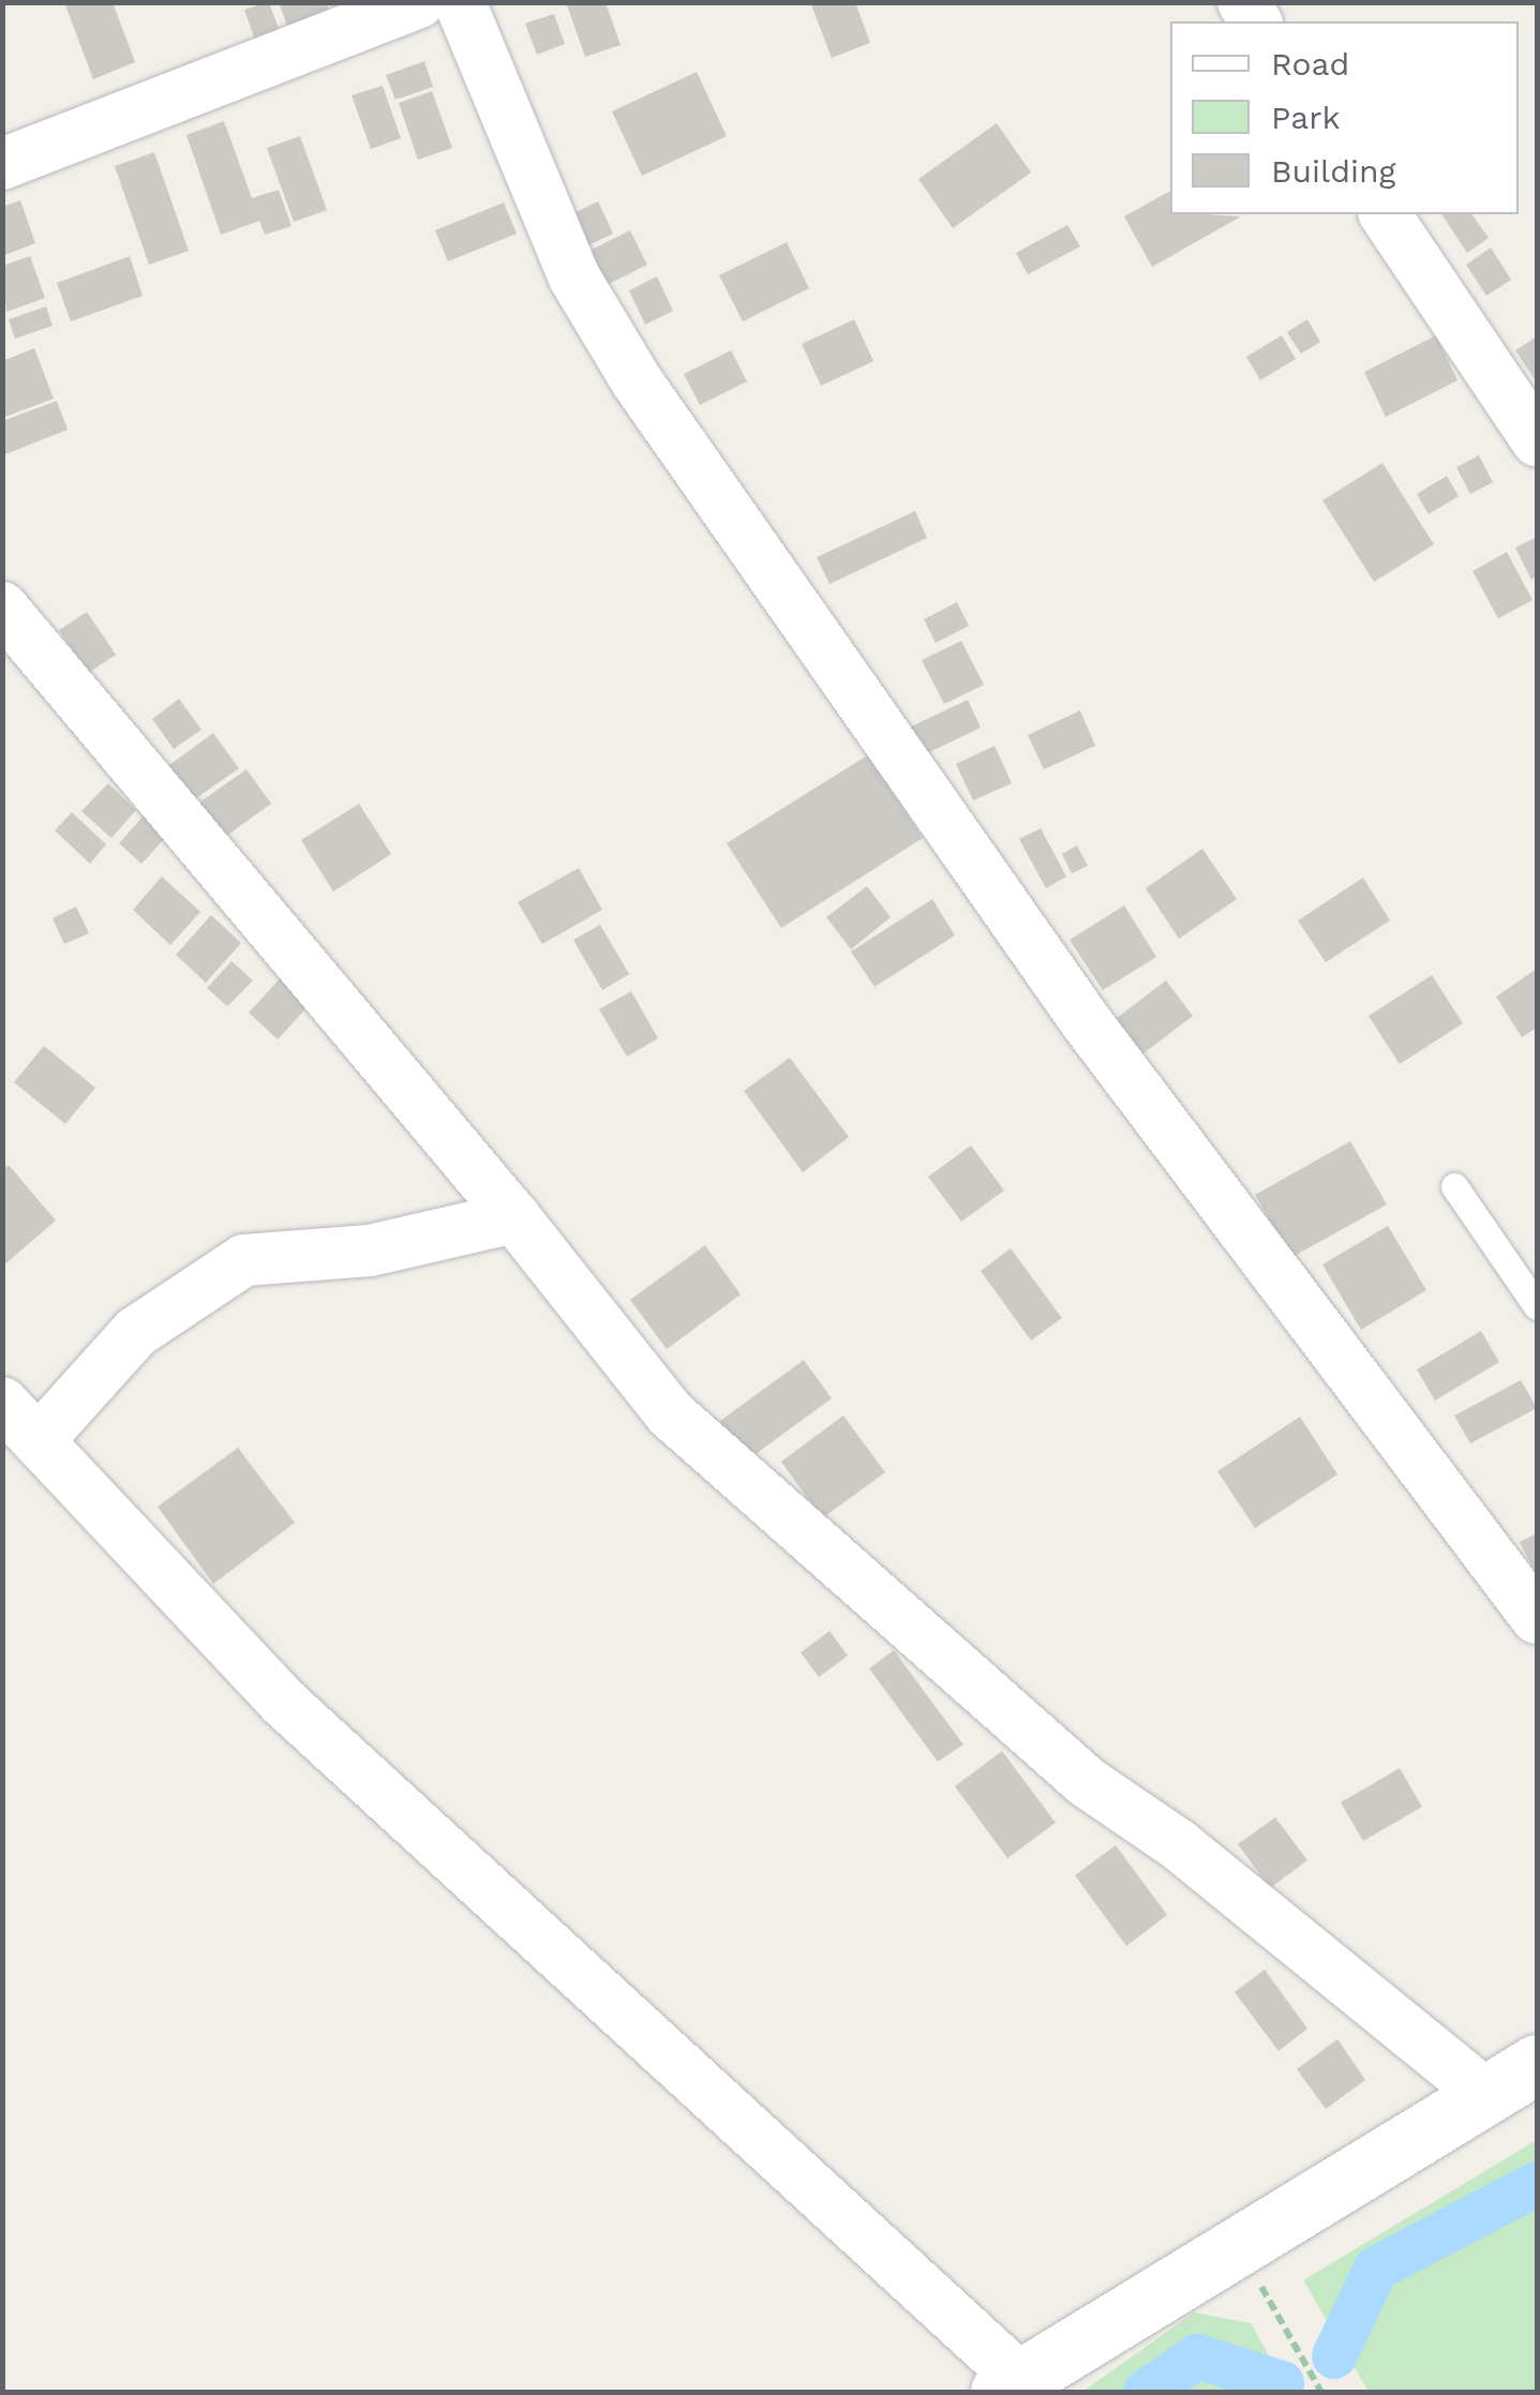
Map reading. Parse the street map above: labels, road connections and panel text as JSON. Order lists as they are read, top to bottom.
{
  "legend": ["Road", "Park", "Building"]
}
